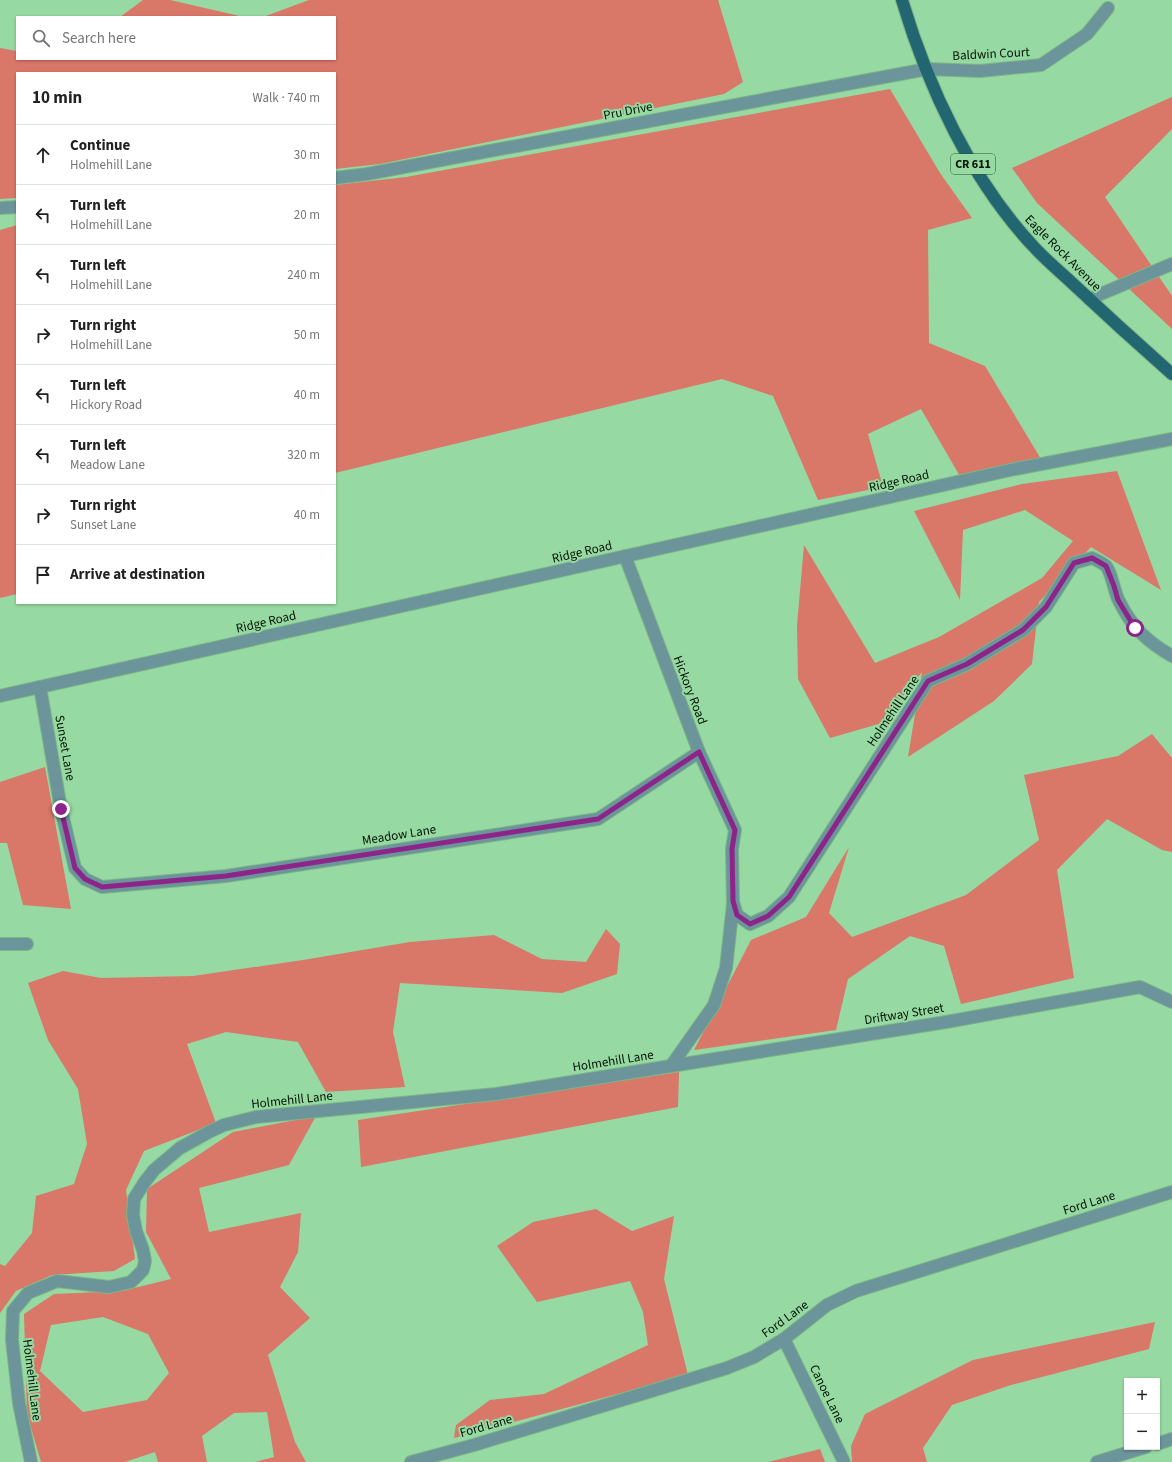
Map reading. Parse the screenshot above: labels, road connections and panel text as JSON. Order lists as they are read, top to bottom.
{
  "streets": {
    "main road": ["CR 611", "Eagle Rock Avenue"],
    "street": [
      "Baldwin Court",
      "Pru Drive",
      "Ridge Road",
      "Hickory Road",
      "Holmehill Lane",
      "Sunset Lane",
      "Meadow Lane",
      "Driftway Street",
      "Ford Lane",
      "Canoe Lane"
    ]
  },
  "crossings": [
    ["Baldwin Court", "Pru Drive"],
    ["Baldwin Court", "Eagle Rock Avenue"],
    ["Pru Drive", "Eagle Rock Avenue"],
    ["Ridge Road", "Hickory Road"],
    ["Ridge Road", "Sunset Lane"],
    ["Hickory Road", "Holmehill Lane"],
    ["Hickory Road", "Meadow Lane"],
    ["Holmehill Lane", "Driftway Street"],
    ["Sunset Lane", "Meadow Lane"],
    ["Ford Lane", "Canoe Lane"]
  ],
  "page": {
    "search": "Search here",
    "heading": ["10 min", "Walk · 740 m"],
    "list": [
      ["Continue", "Holmehill Lane", "30 m"],
      ["Turn left", "Holmehill Lane", "20 m"],
      ["Turn left", "Holmehill Lane", "240 m"],
      ["Turn right", "Holmehill Lane", "50 m"],
      ["Turn left", "Hickory Road", "40 m"],
      ["Turn left", "Meadow Lane", "320 m"],
      ["Turn right", "Sunset Lane", "40 m"],
      "Arrive at destination"
    ],
    "map_buttons": ["+", "−"]
  }
}
